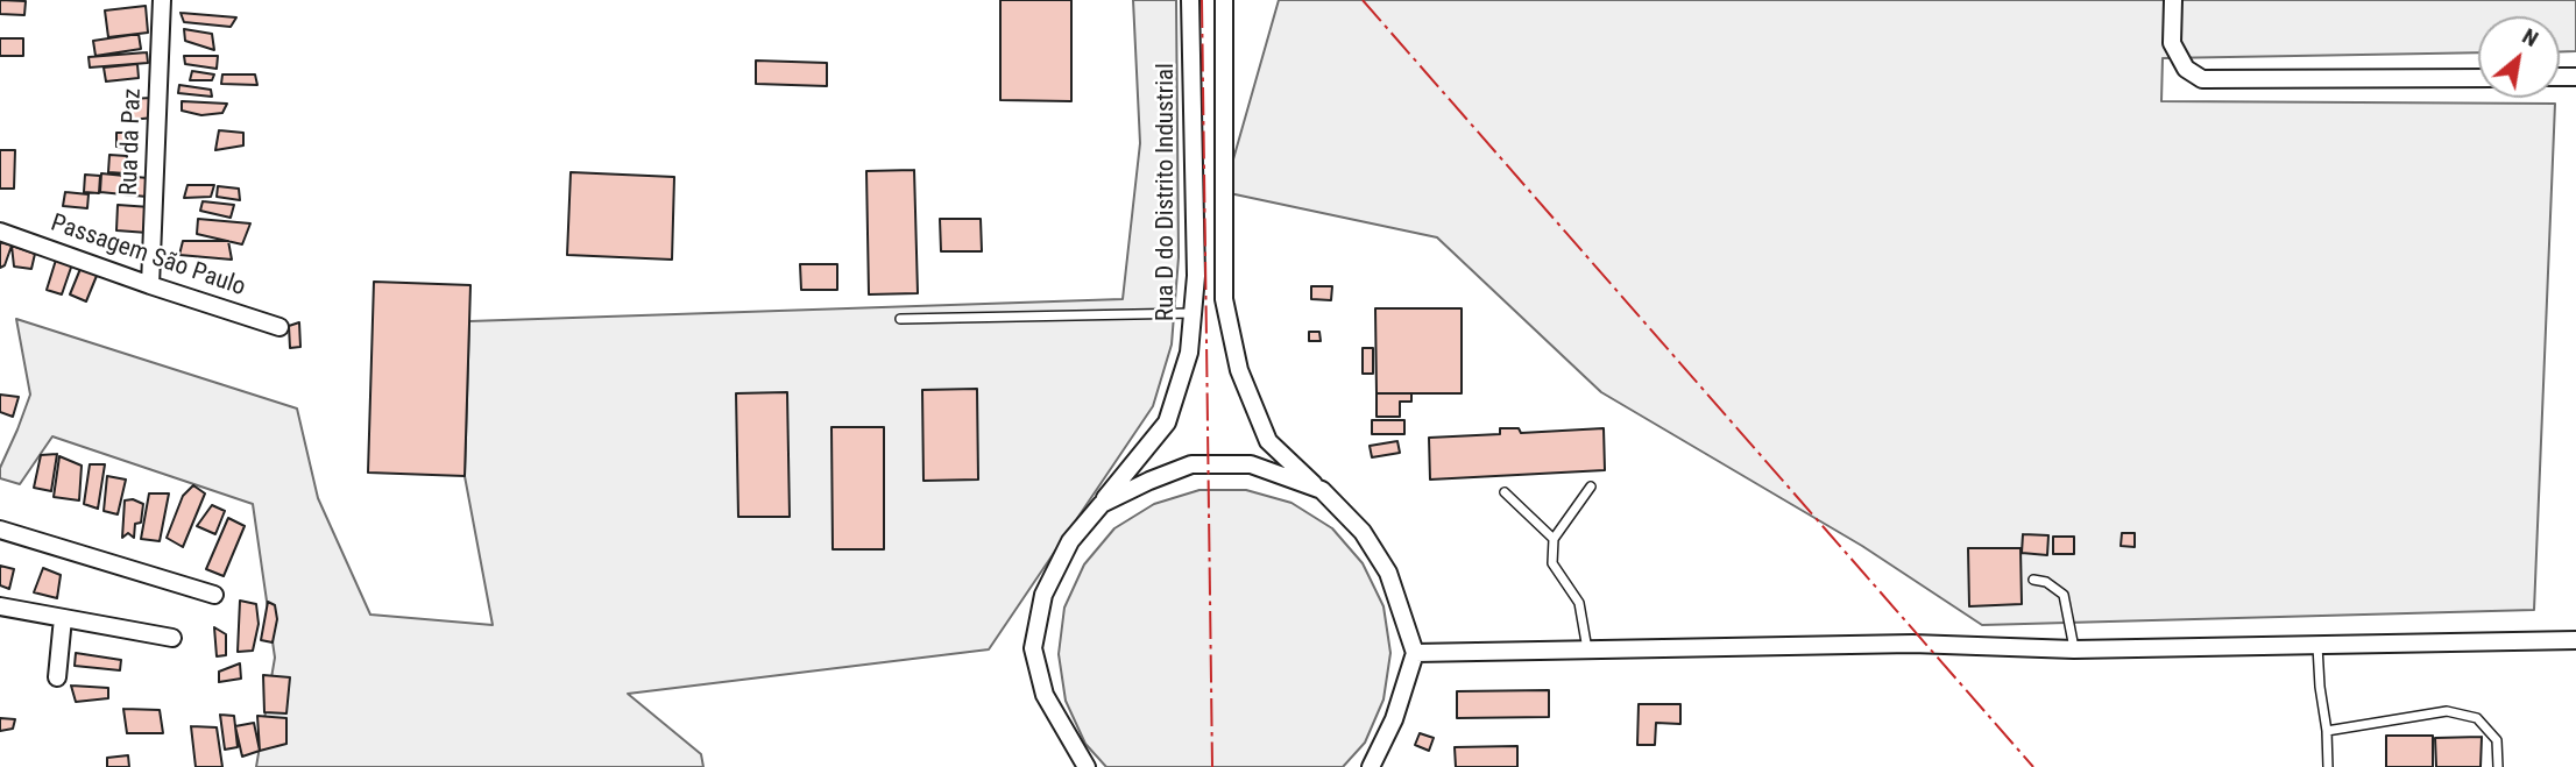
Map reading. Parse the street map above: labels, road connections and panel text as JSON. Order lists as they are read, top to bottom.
{
  "streets": {
    "street": ["Rua da Paz", "Rua D do Distrito Industrial", "Passagem São Paulo"]
  },
  "crossings": [
    ["Rua da Paz", "Passagem São Paulo"]
  ],
  "north": "top right"
}
